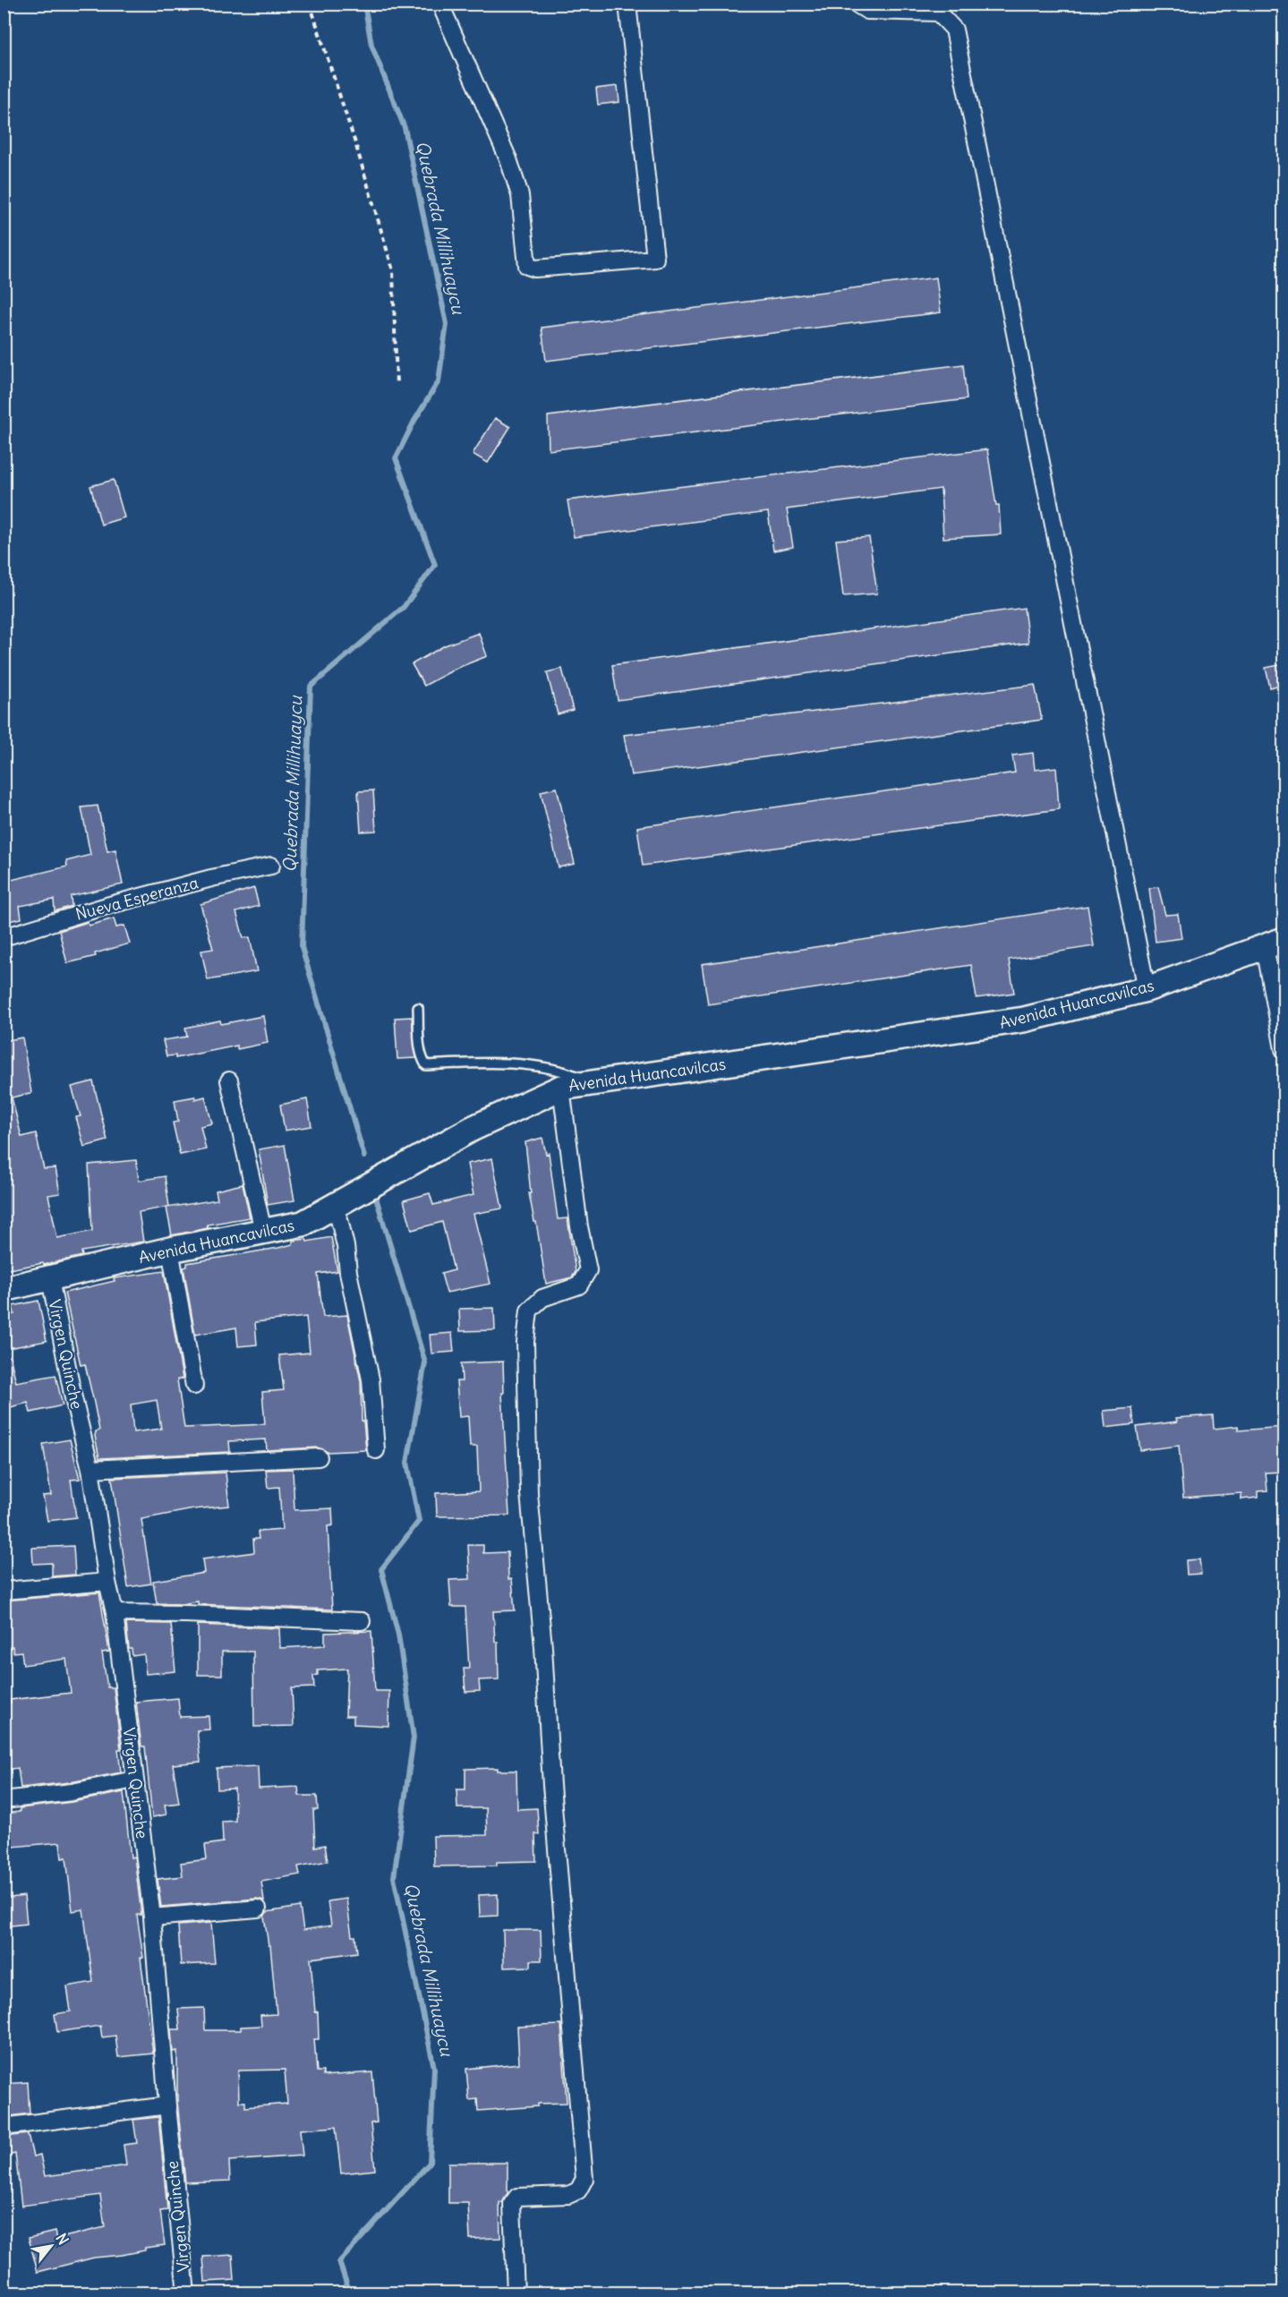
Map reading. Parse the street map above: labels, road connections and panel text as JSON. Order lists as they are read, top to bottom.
{
  "streets": {
    "street": ["Nueva Esperanza", "Avenida Huancavilcas", "Virgen Quinche"]
  },
  "crossings": [
    ["Avenida Huancavilcas", "Virgen Quinche"]
  ],
  "water": ["Quebrada Millihuaycu"],
  "north": "top right"
}
